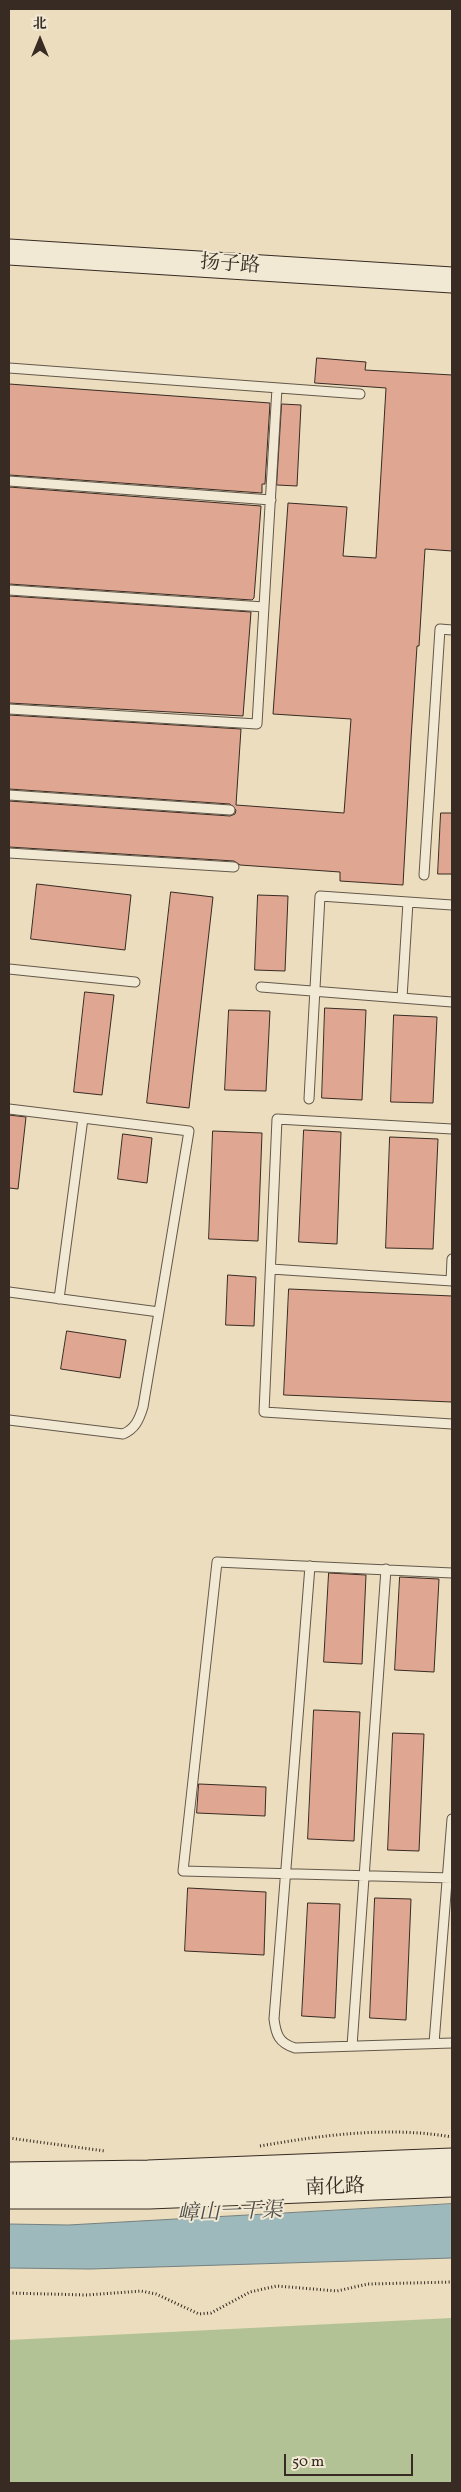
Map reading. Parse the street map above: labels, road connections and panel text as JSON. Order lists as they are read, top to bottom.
{
  "streets": {
    "main road": ["扬子路", "南化路"]
  },
  "water": ["嶂山一干渠"],
  "scale_bar": "50 m",
  "north": "top"
}
